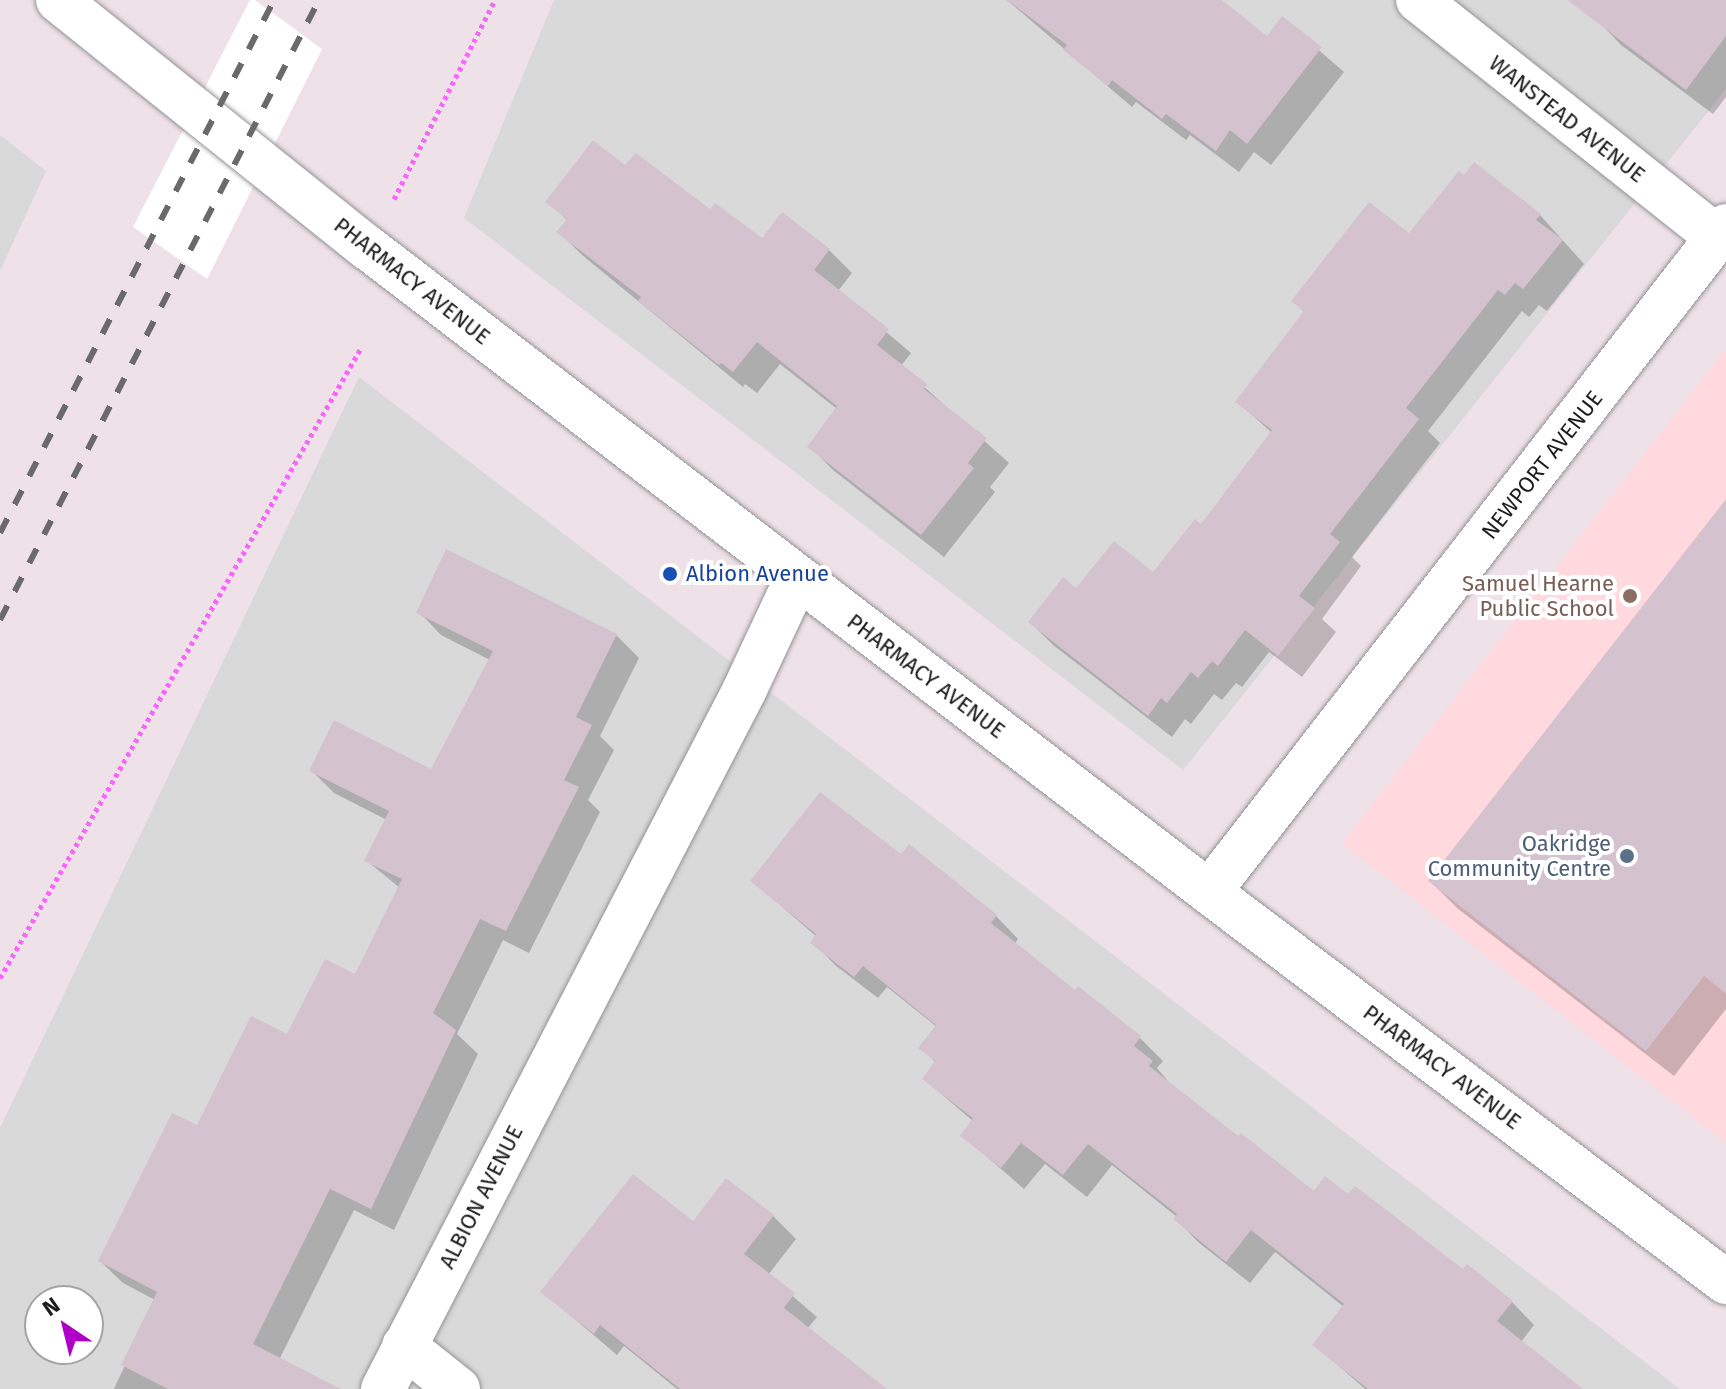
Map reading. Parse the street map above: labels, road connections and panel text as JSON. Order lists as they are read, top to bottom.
{
  "streets": {
    "street": [
      "WANSTEAD AVENUE",
      "PHARMACY AVENUE",
      "NEWPORT AVENUE",
      "ALBION AVENUE"
    ]
  },
  "crossings": [
    ["WANSTEAD AVENUE", "NEWPORT AVENUE"],
    ["PHARMACY AVENUE", "NEWPORT AVENUE"],
    ["PHARMACY AVENUE", "ALBION AVENUE"]
  ],
  "places": ["Albion Avenue", "Samuel Hearne Public School", "Oakridge Community Centre"],
  "north": "top left"
}
